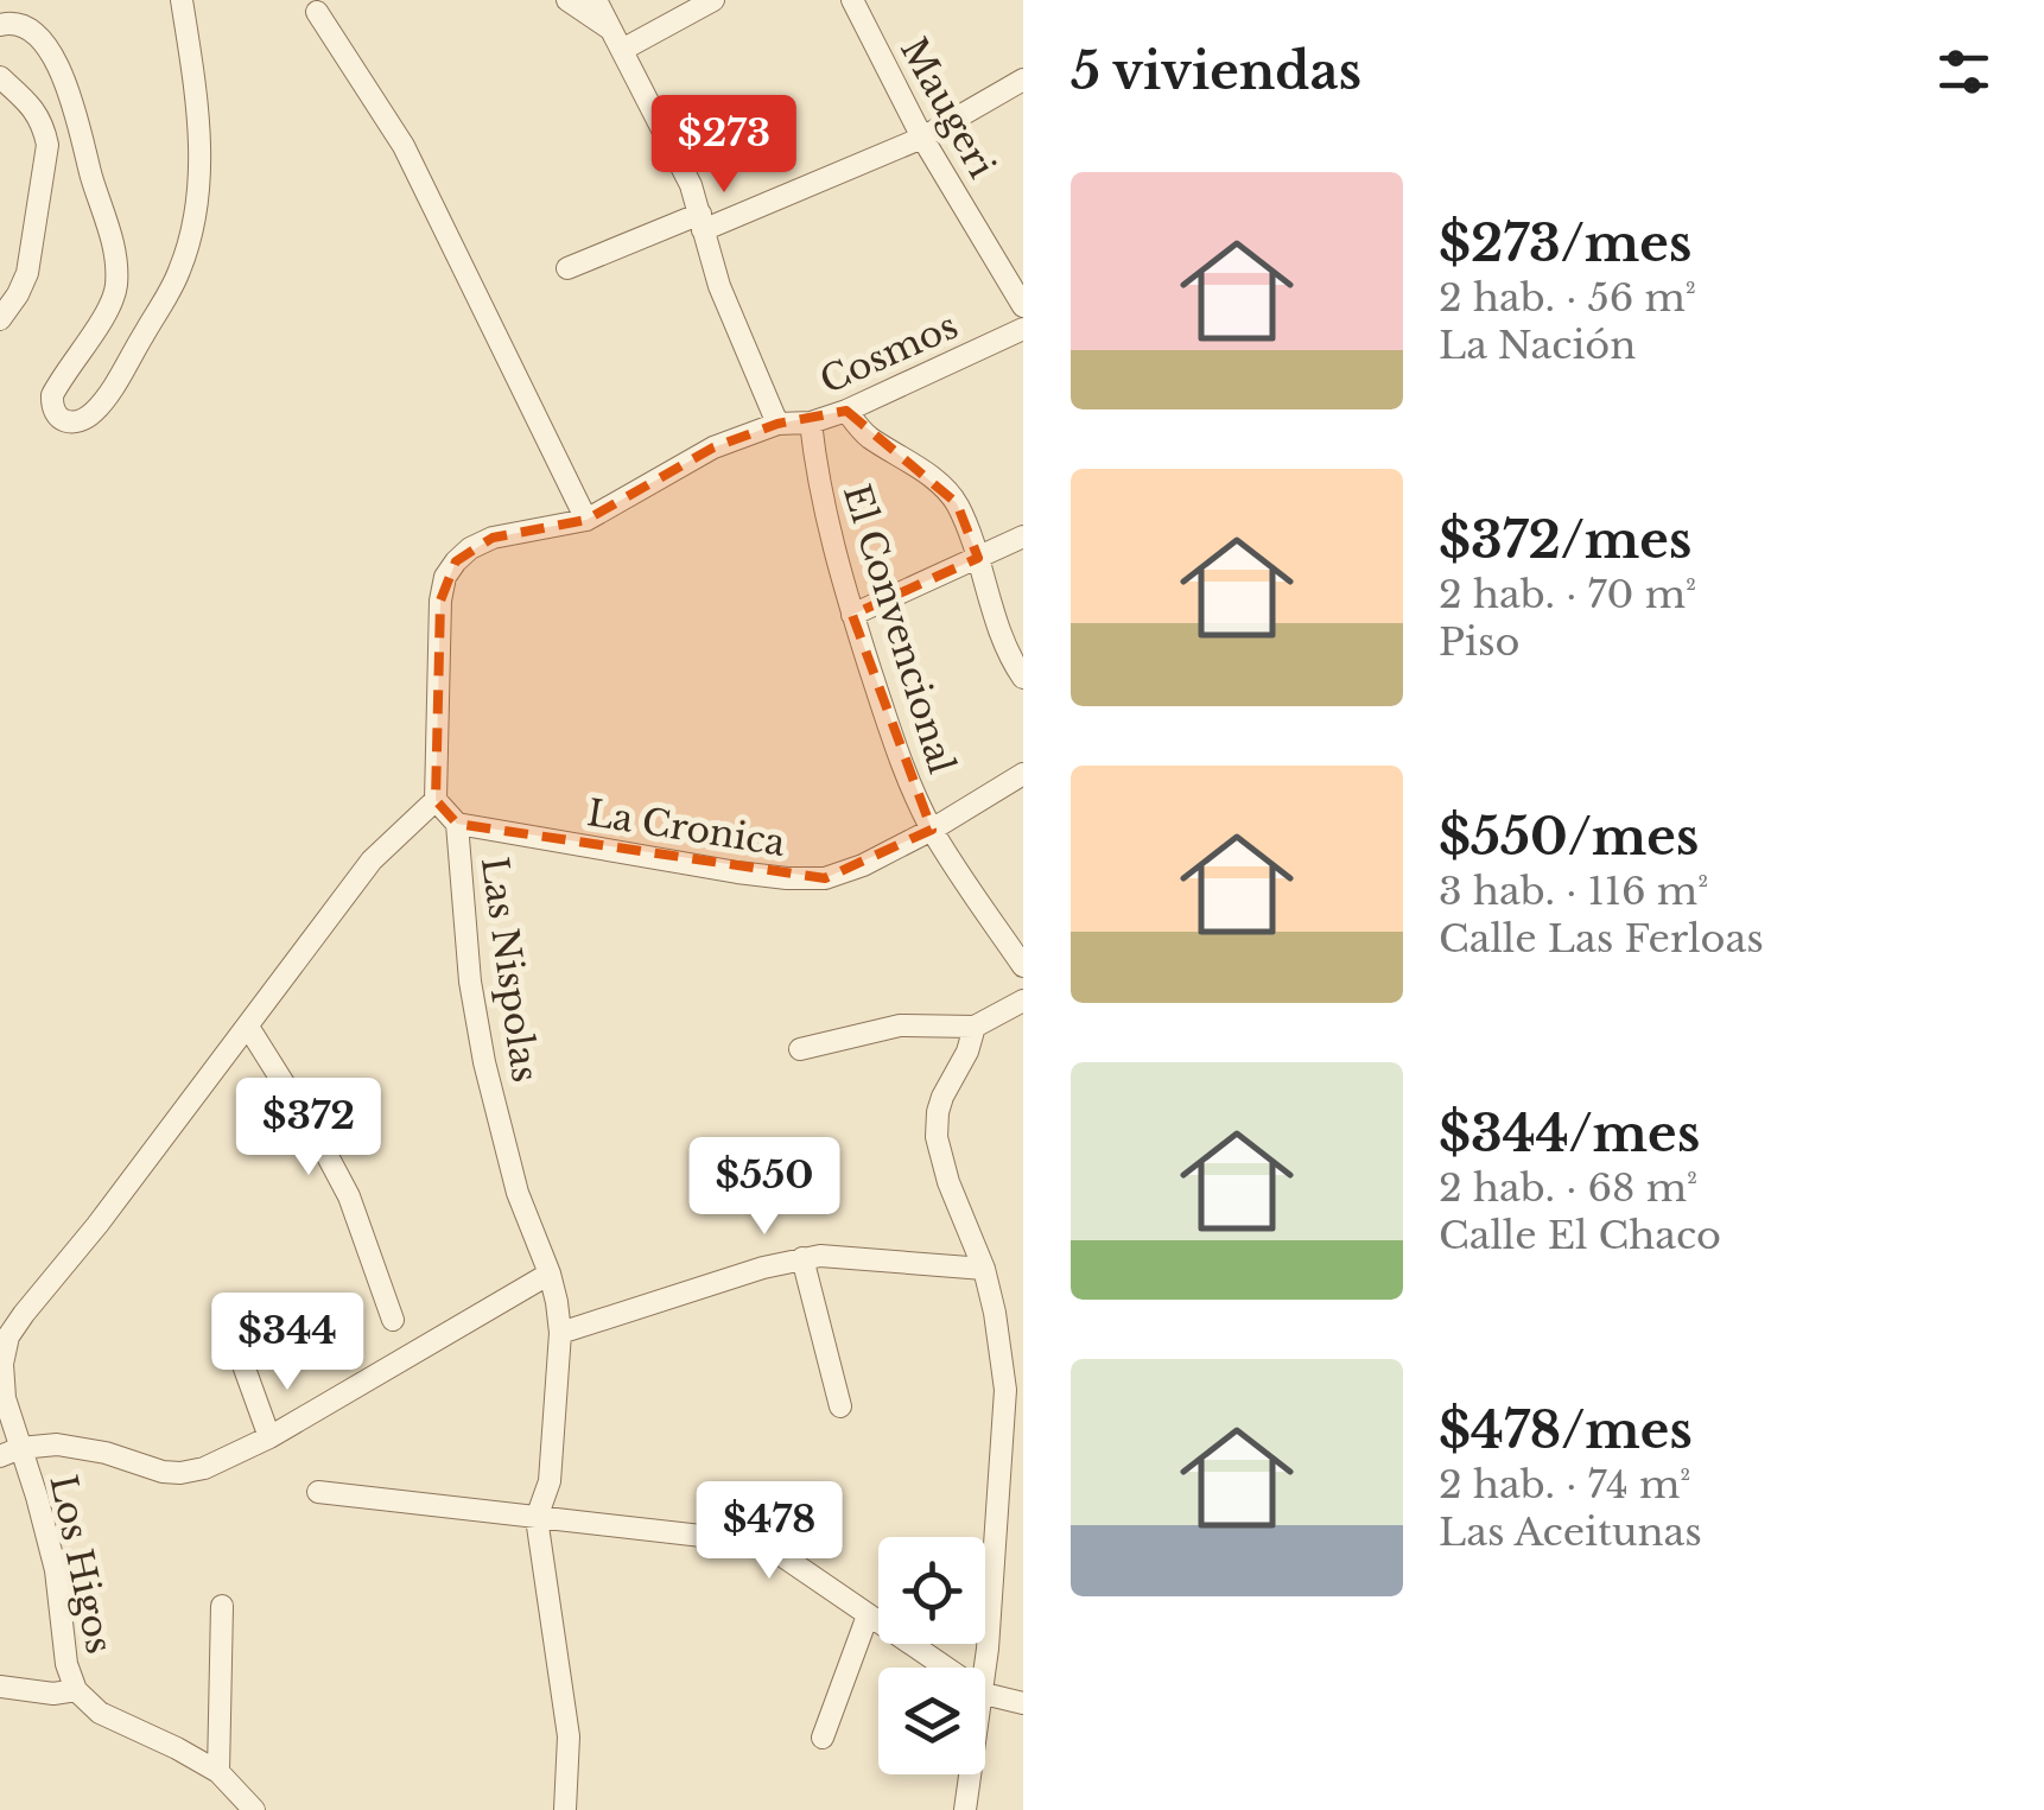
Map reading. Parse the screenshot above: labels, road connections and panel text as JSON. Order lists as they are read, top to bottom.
{
  "streets": {
    "street": [
      "Maugeri",
      "Cosmos",
      "El Convencional",
      "La Cronica",
      "Las Nispolas",
      "Los Higos"
    ]
  },
  "crossings": [
    ["Cosmos", "El Convencional"],
    ["El Convencional", "La Cronica"],
    ["La Cronica", "Las Nispolas"],
    ["Las Nispolas", "Los Higos"]
  ],
  "page": {
    "heading": "5 viviendas",
    "price": [
      "$273",
      "$372",
      "$550",
      "$344",
      "$478"
    ],
    "list": [
      {
        "name": "$273/mes",
        "note": "2 hab. · 56 m² · La Nación"
      },
      {
        "name": "$372/mes",
        "note": "2 hab. · 70 m² · Piso"
      },
      {
        "name": "$550/mes",
        "note": "3 hab. · 116 m² · Calle Las Ferloas"
      },
      {
        "name": "$344/mes",
        "note": "2 hab. · 68 m² · Calle El Chaco"
      },
      {
        "name": "$478/mes",
        "note": "2 hab. · 74 m² · Las Aceitunas"
      }
    ]
  }
}
